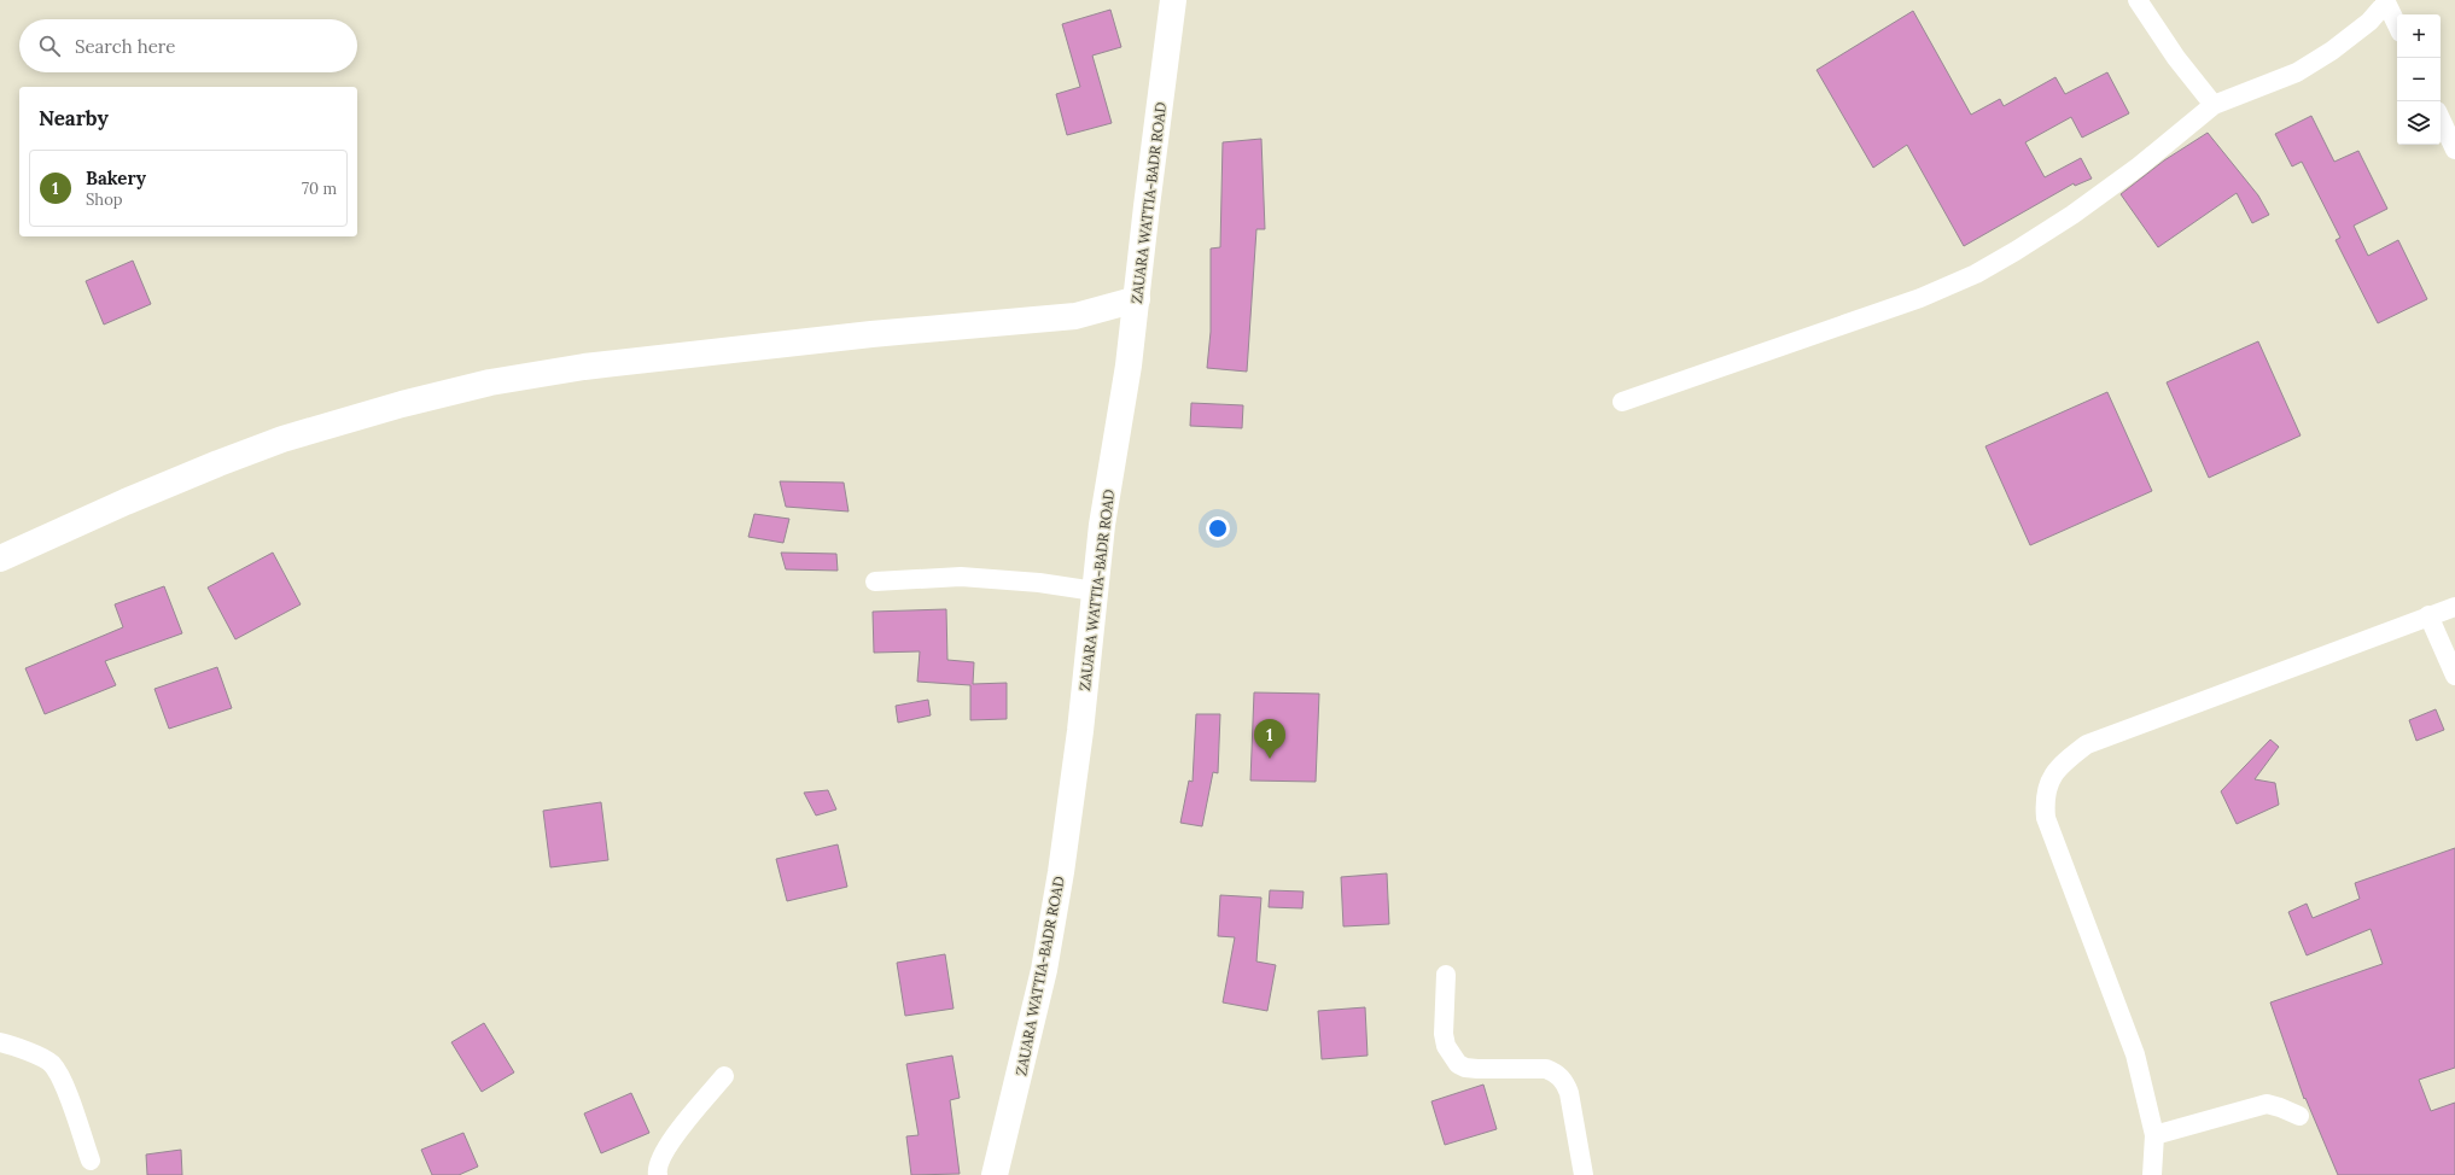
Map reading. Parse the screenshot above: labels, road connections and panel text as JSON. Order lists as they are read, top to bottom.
{
  "streets": {
    "main road": ["ZAUARA WATTIA-BADR ROAD"]
  },
  "page": {
    "map_buttons": ["+", "−"],
    "search": "Search here",
    "heading": "Nearby",
    "list": [
      {
        "mark": "1",
        "name": "Bakery",
        "note": "Shop",
        "value": "70 m"
      }
    ],
    "pins": "1"
  }
}
